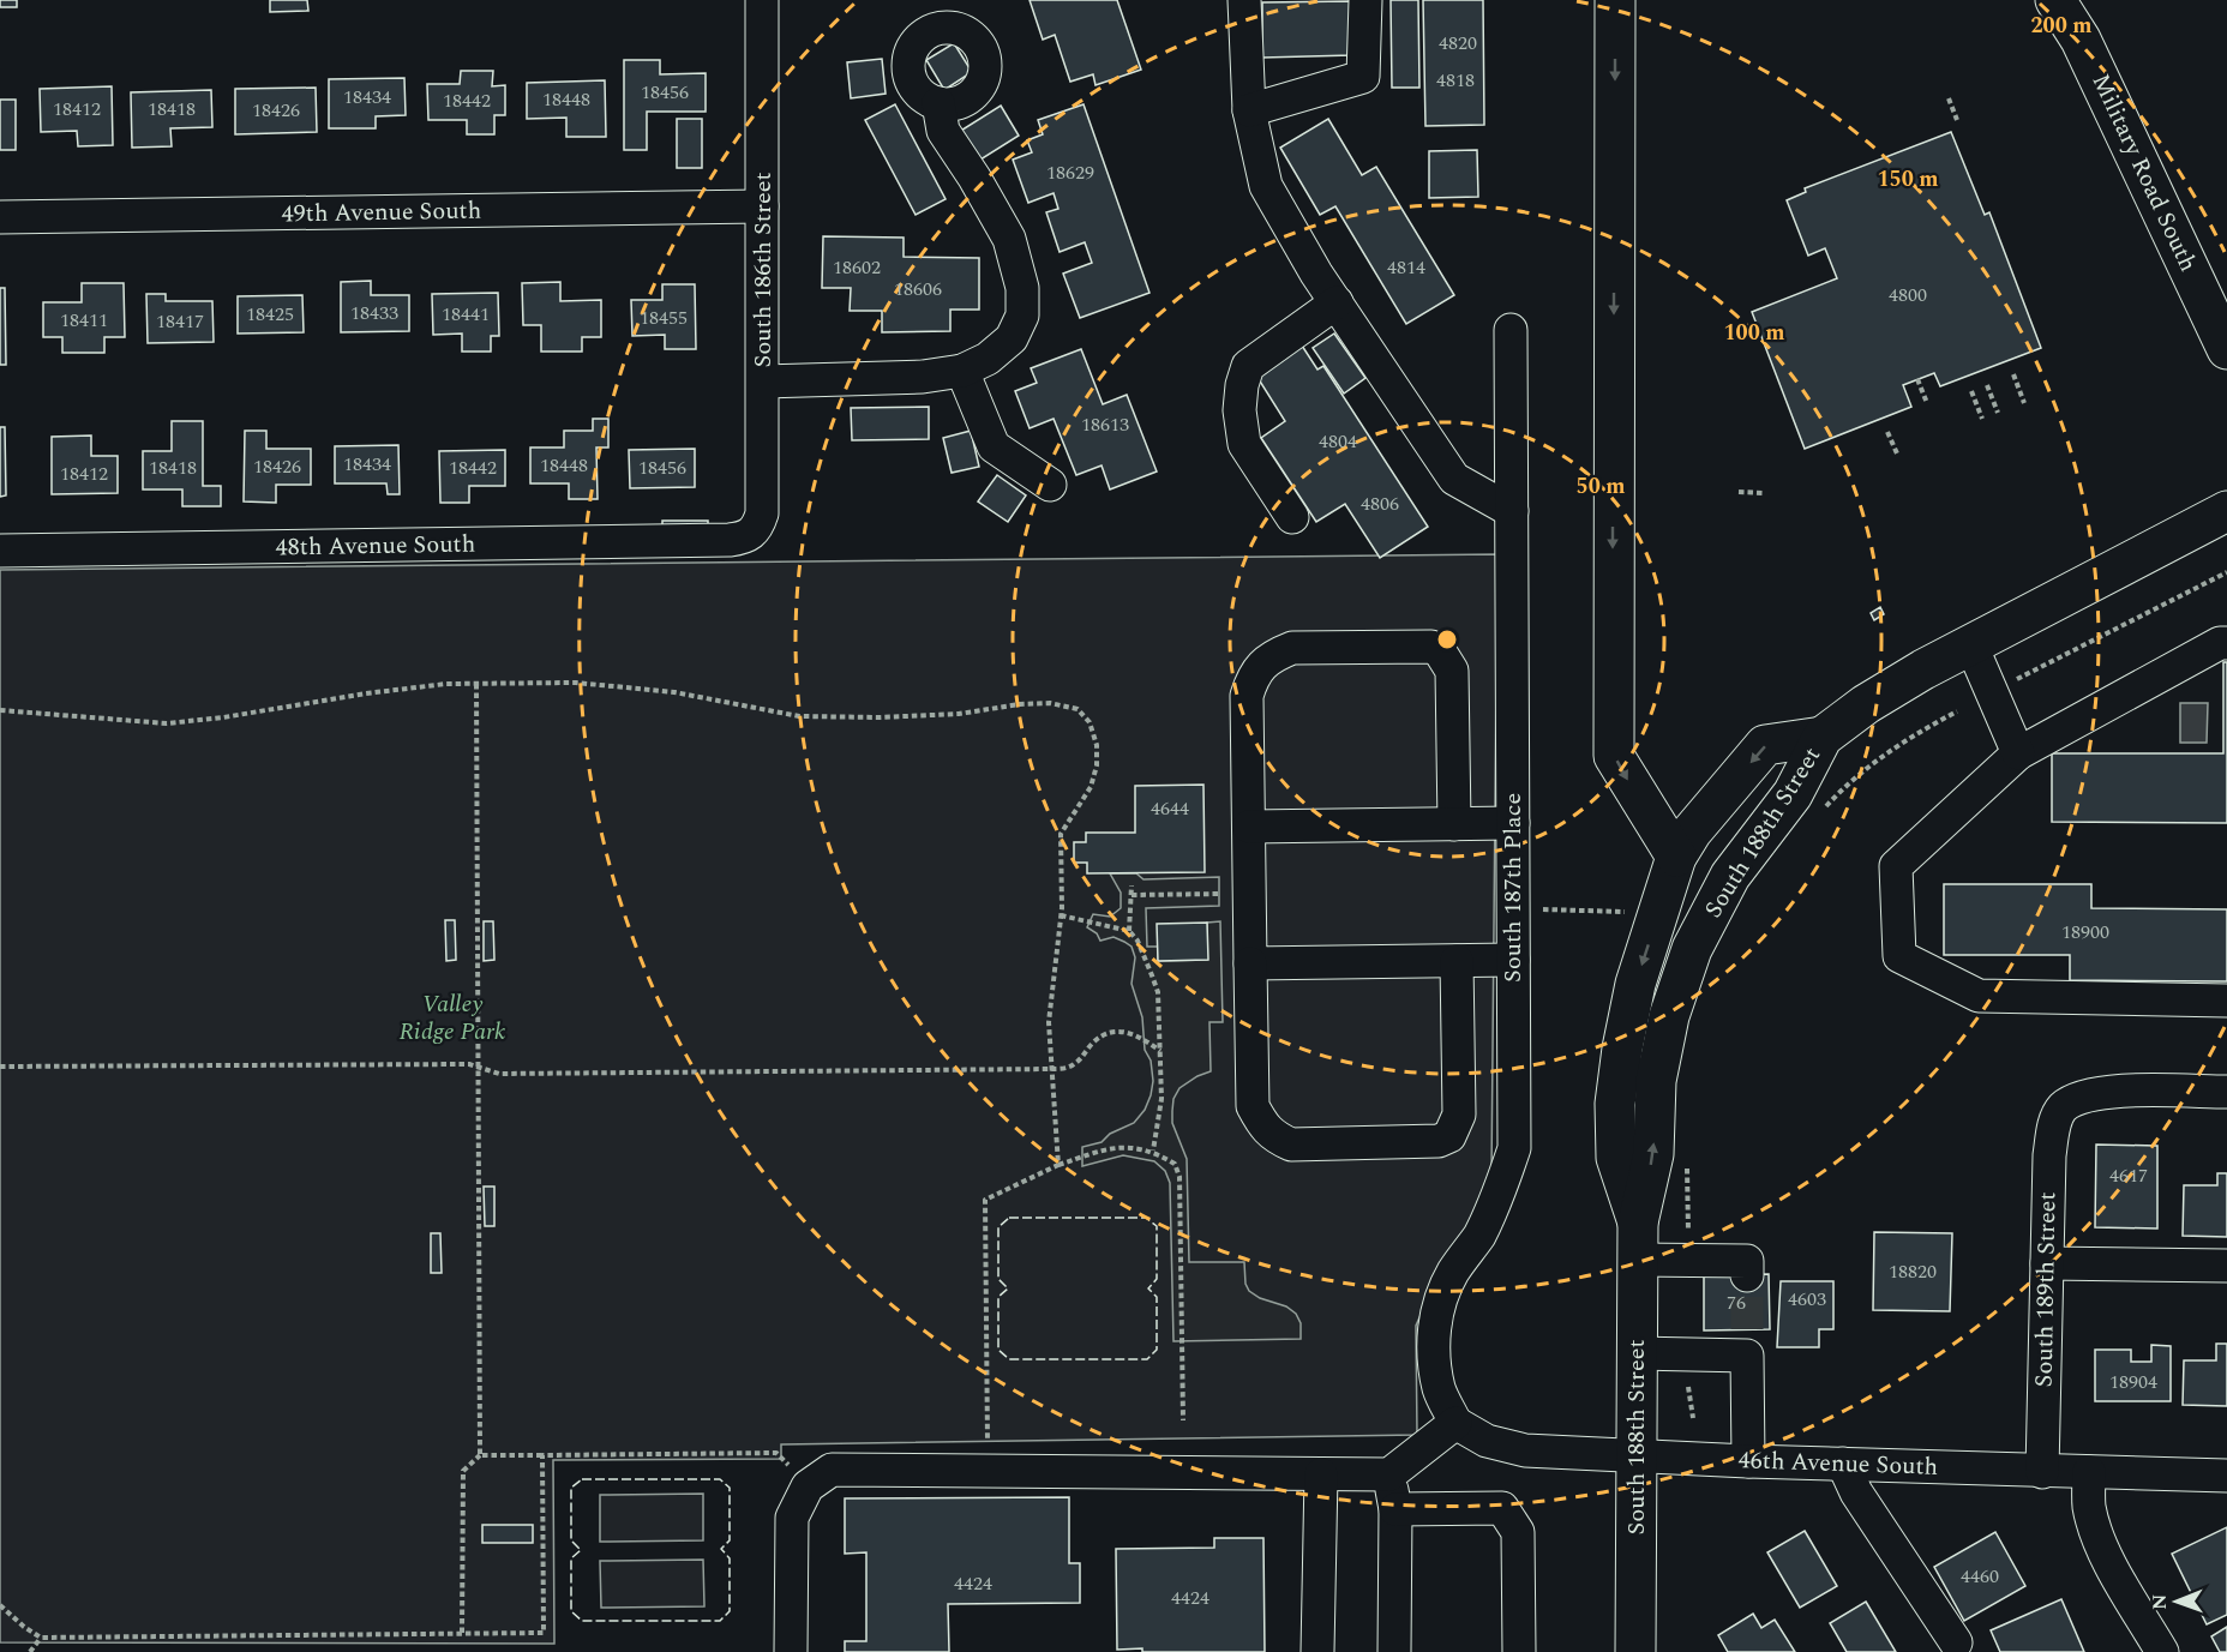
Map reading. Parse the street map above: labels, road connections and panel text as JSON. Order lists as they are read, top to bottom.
{
  "streets": {
    "main road": ["Military Road South", "South 188th Street"],
    "street": [
      "49th Avenue South",
      "South 186th Street",
      "48th Avenue South",
      "South 187th Place",
      "South 189th Street",
      "46th Avenue South"
    ]
  },
  "crossings": [
    ["49th Avenue South", "South 186th Street"],
    ["South 186th Street", "48th Avenue South"],
    ["South 188th Street", "46th Avenue South"],
    ["South 187th Place", "46th Avenue South"],
    ["South 189th Street", "46th Avenue South"]
  ],
  "parks": ["Valley Ridge Park"],
  "house_numbers": [
    "4820",
    "4818",
    "18456",
    "18434",
    "18448",
    "18442",
    "18412",
    "18418",
    "18426",
    "18629",
    "18602",
    "4814",
    "18606",
    "4800",
    "18433",
    "18425",
    "18441",
    "18455",
    "18411",
    "18417",
    "18613",
    "4804",
    "18434",
    "18448",
    "18426",
    "18418",
    "18442",
    "18456",
    "18412",
    "4806",
    "4644",
    "18900",
    "4617",
    "18820",
    "4603",
    "76",
    "18904",
    "4460",
    "4424",
    "4424"
  ],
  "north": "left",
  "rings": [
    "200 m",
    "150 m",
    "100 m",
    "50 m"
  ]
}
